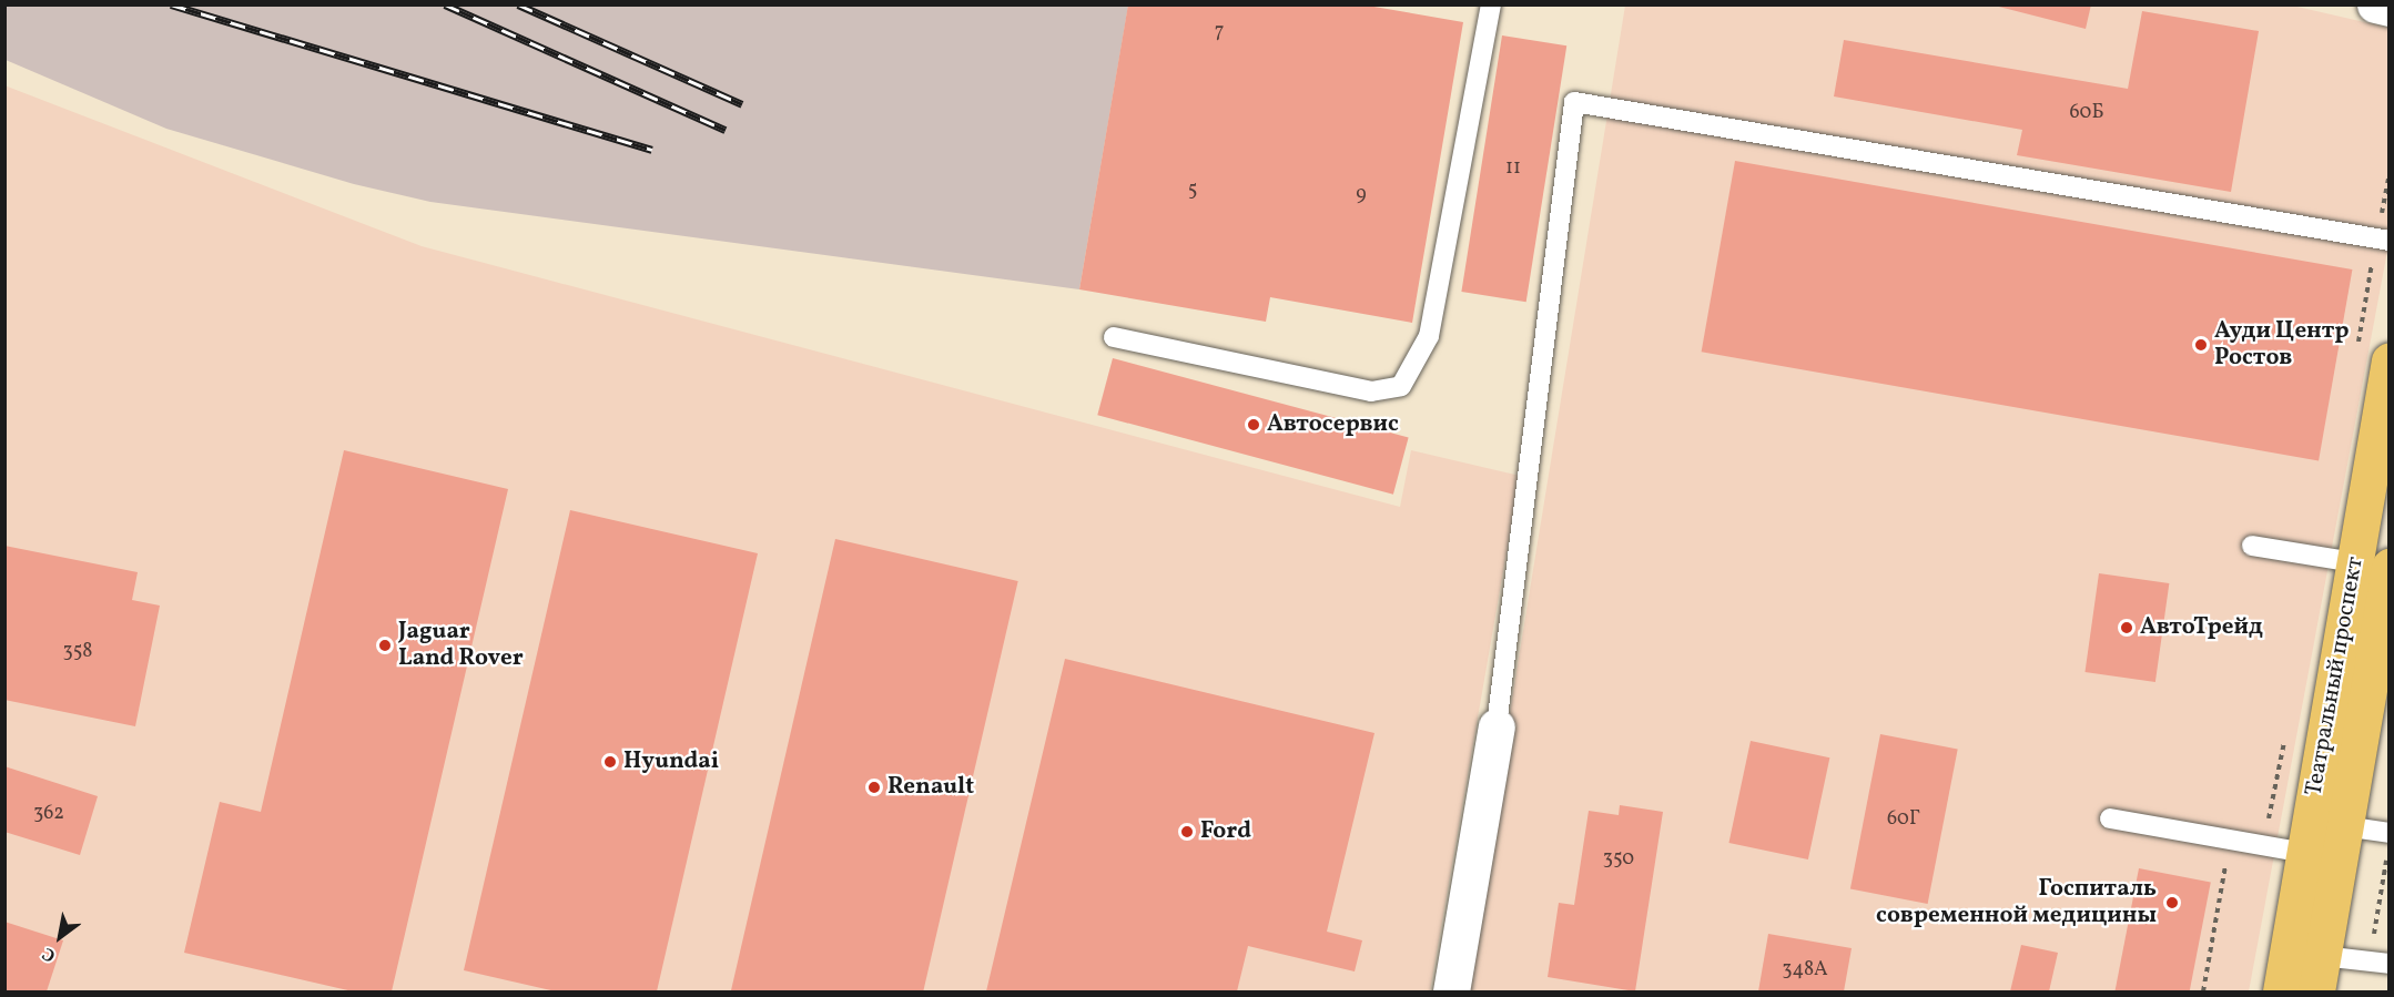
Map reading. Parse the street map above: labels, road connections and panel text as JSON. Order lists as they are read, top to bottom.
{
  "streets": {
    "main road": ["Театральный проспект"]
  },
  "places": [
    "Ауди Центр Ростов",
    "Автосервис",
    "АвтоТрейд",
    "Jaguar Land Rover",
    "Hyundai",
    "Renault",
    "Ford",
    "Госпиталь современной медицины"
  ],
  "house_numbers": [
    "7",
    "60Б",
    "11",
    "5",
    "9",
    "358",
    "362",
    "60Г",
    "350",
    "348А"
  ],
  "north": "bottom left"
}
